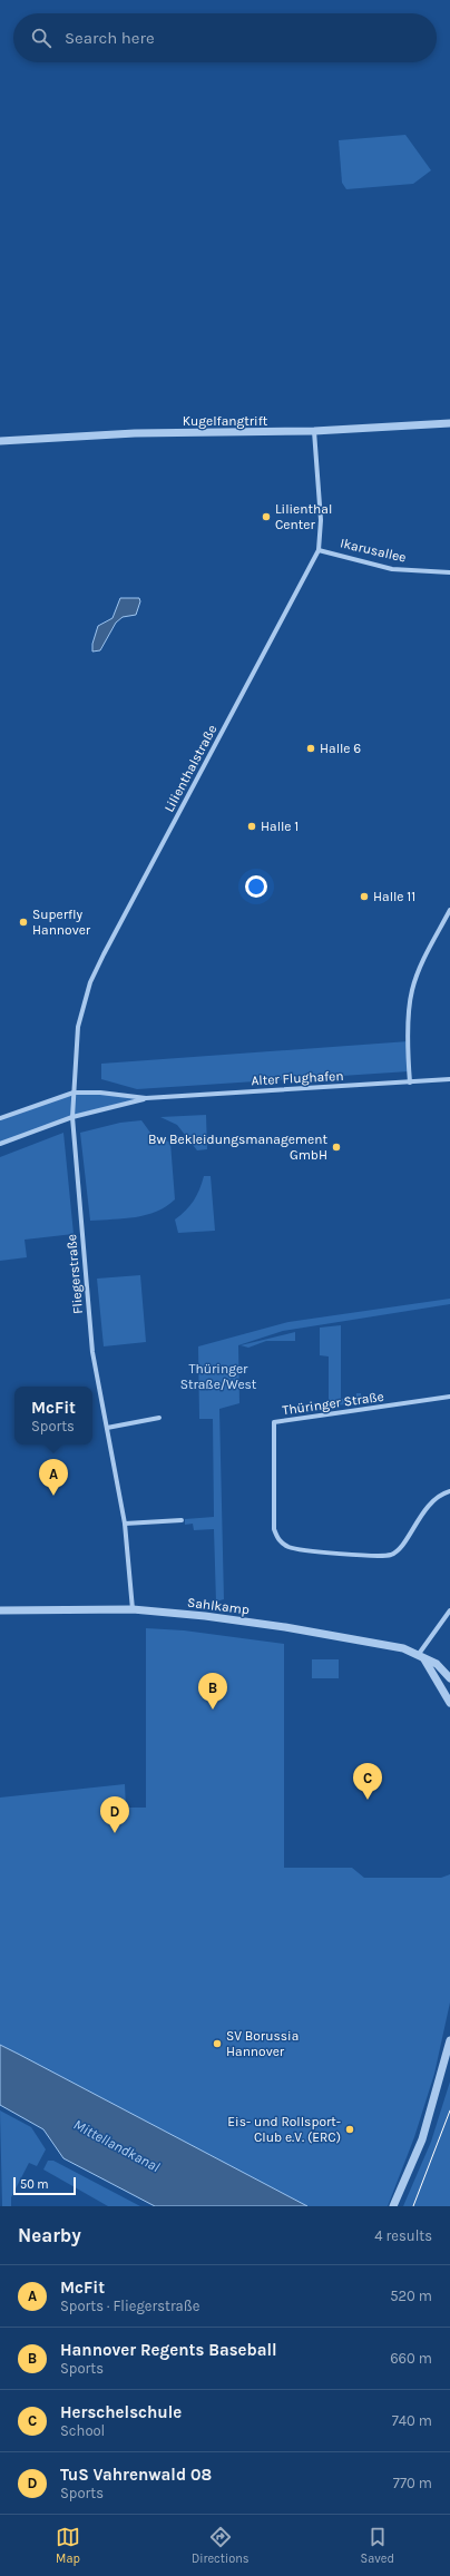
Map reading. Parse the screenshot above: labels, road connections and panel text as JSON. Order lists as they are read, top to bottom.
{
  "streets": {
    "street": [
      "Kugelfangtrift",
      "Ikarusallee",
      "Lilienthalstraße",
      "Alter Flughafen",
      "Fliegerstraße",
      "Thüringer Straße",
      "Sahlkamp"
    ]
  },
  "crossings": [
    ["Kugelfangtrift", "Lilienthalstraße"],
    ["Ikarusallee", "Lilienthalstraße"],
    ["Lilienthalstraße", "Alter Flughafen"],
    ["Lilienthalstraße", "Fliegerstraße"],
    ["Alter Flughafen", "Fliegerstraße"],
    ["Fliegerstraße", "Sahlkamp"]
  ],
  "water": ["Mittellandkanal"],
  "parks": ["Thüringer Straße/West"],
  "places": [
    "Lilienthal Center",
    "Halle 6",
    "Halle 1",
    "Halle 11",
    "Superfly Hannover",
    "Bw Bekleidungsmanagement GmbH",
    "SV Borussia Hannover",
    "Eis- und Rollsport- Club e.V. (ERC)"
  ],
  "scale_bar": "50 m",
  "page": {
    "search": "Search here",
    "popup": ["McFit", "Sports"],
    "pins": [
      "A",
      "B",
      "C",
      "D"
    ],
    "scale": "50 m",
    "heading": ["Nearby", "4 results"],
    "list": [
      {
        "mark": "A",
        "name": "McFit",
        "note": "Sports · Fliegerstraße",
        "value": "520 m"
      },
      {
        "mark": "B",
        "name": "Hannover Regents Baseball",
        "note": "Sports",
        "value": "660 m"
      },
      {
        "mark": "C",
        "name": "Herschelschule",
        "note": "School",
        "value": "740 m"
      },
      {
        "mark": "D",
        "name": "TuS Vahrenwald 08",
        "note": "Sports",
        "value": "770 m"
      }
    ],
    "nav": ["Map", "Directions", "Saved"]
  }
}
